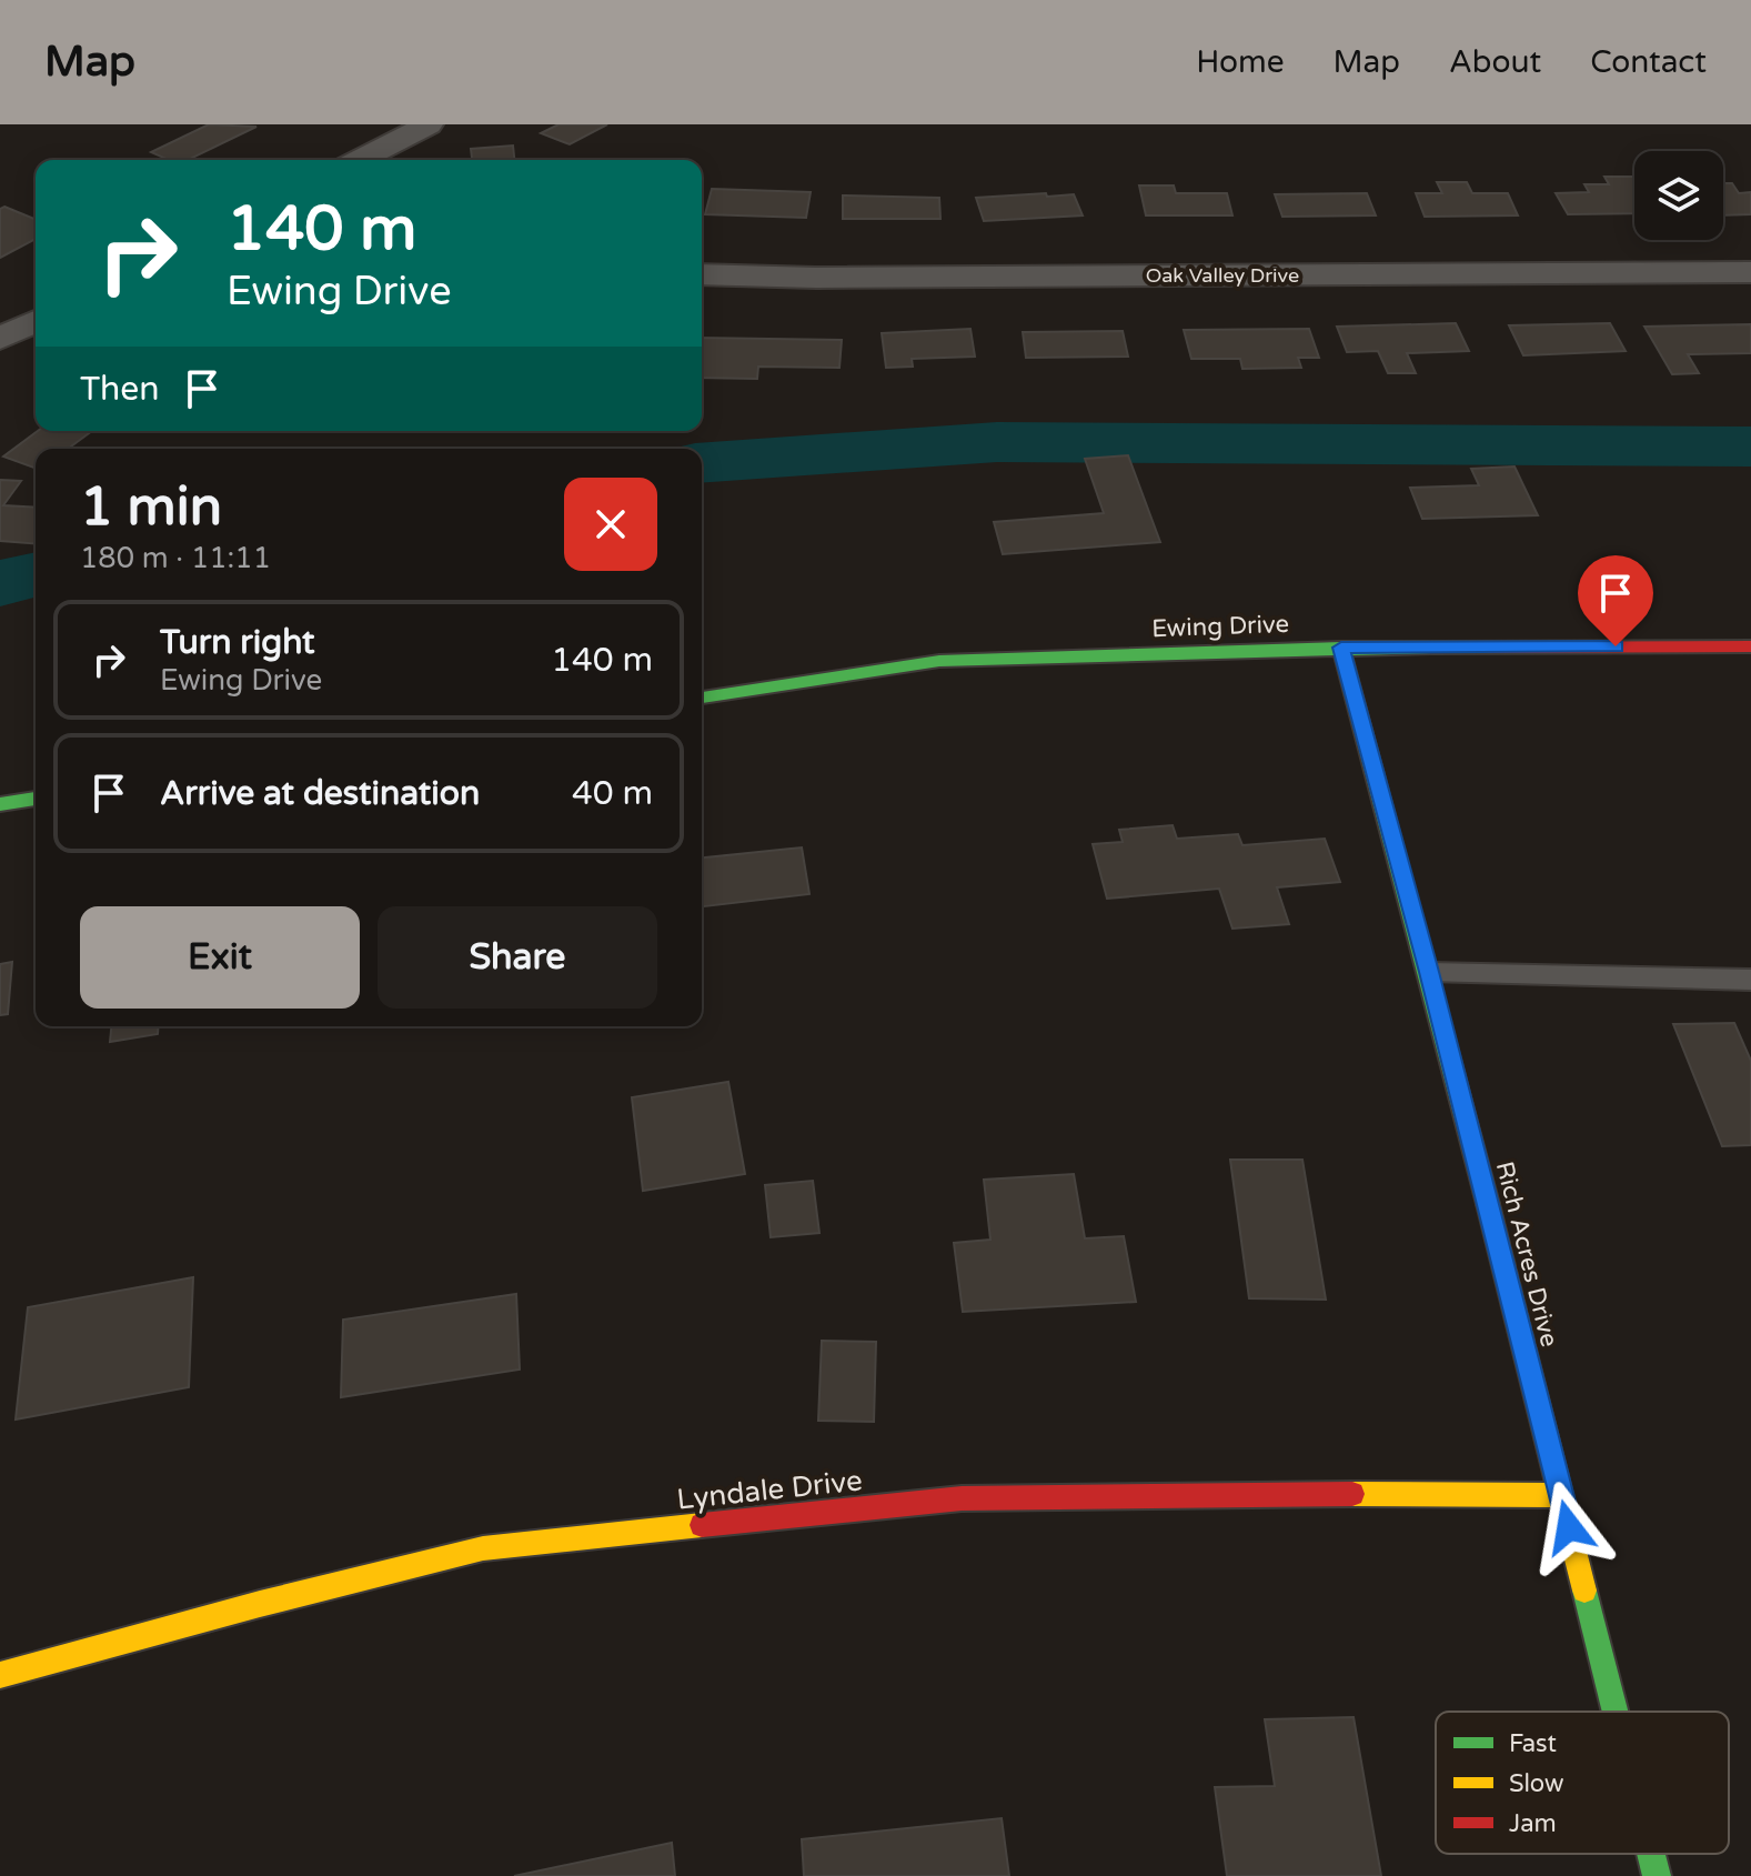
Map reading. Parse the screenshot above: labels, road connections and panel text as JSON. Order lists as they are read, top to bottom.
{
  "streets": {
    "street": [
      "Oak Valley Drive",
      "Ewing Drive",
      "Rich Acres Drive",
      "Lyndale Drive"
    ]
  },
  "crossings": [
    ["Ewing Drive", "Rich Acres Drive"],
    ["Rich Acres Drive", "Lyndale Drive"]
  ],
  "legend": ["Fast", "Slow", "Jam"],
  "page": {
    "header": "Map",
    "nav": [
      "Home",
      "Map",
      "About",
      "Contact"
    ],
    "turn": ["140 m", "Ewing Drive"],
    "then": "Then",
    "heading": ["1 min", "180 m · 11:11"],
    "list": [
      {
        "name": "Turn right",
        "note": "Ewing Drive",
        "value": "140 m"
      },
      {
        "name": "Arrive at destination",
        "value": "40 m"
      }
    ],
    "buttons": ["Exit", "Share"]
  }
}
